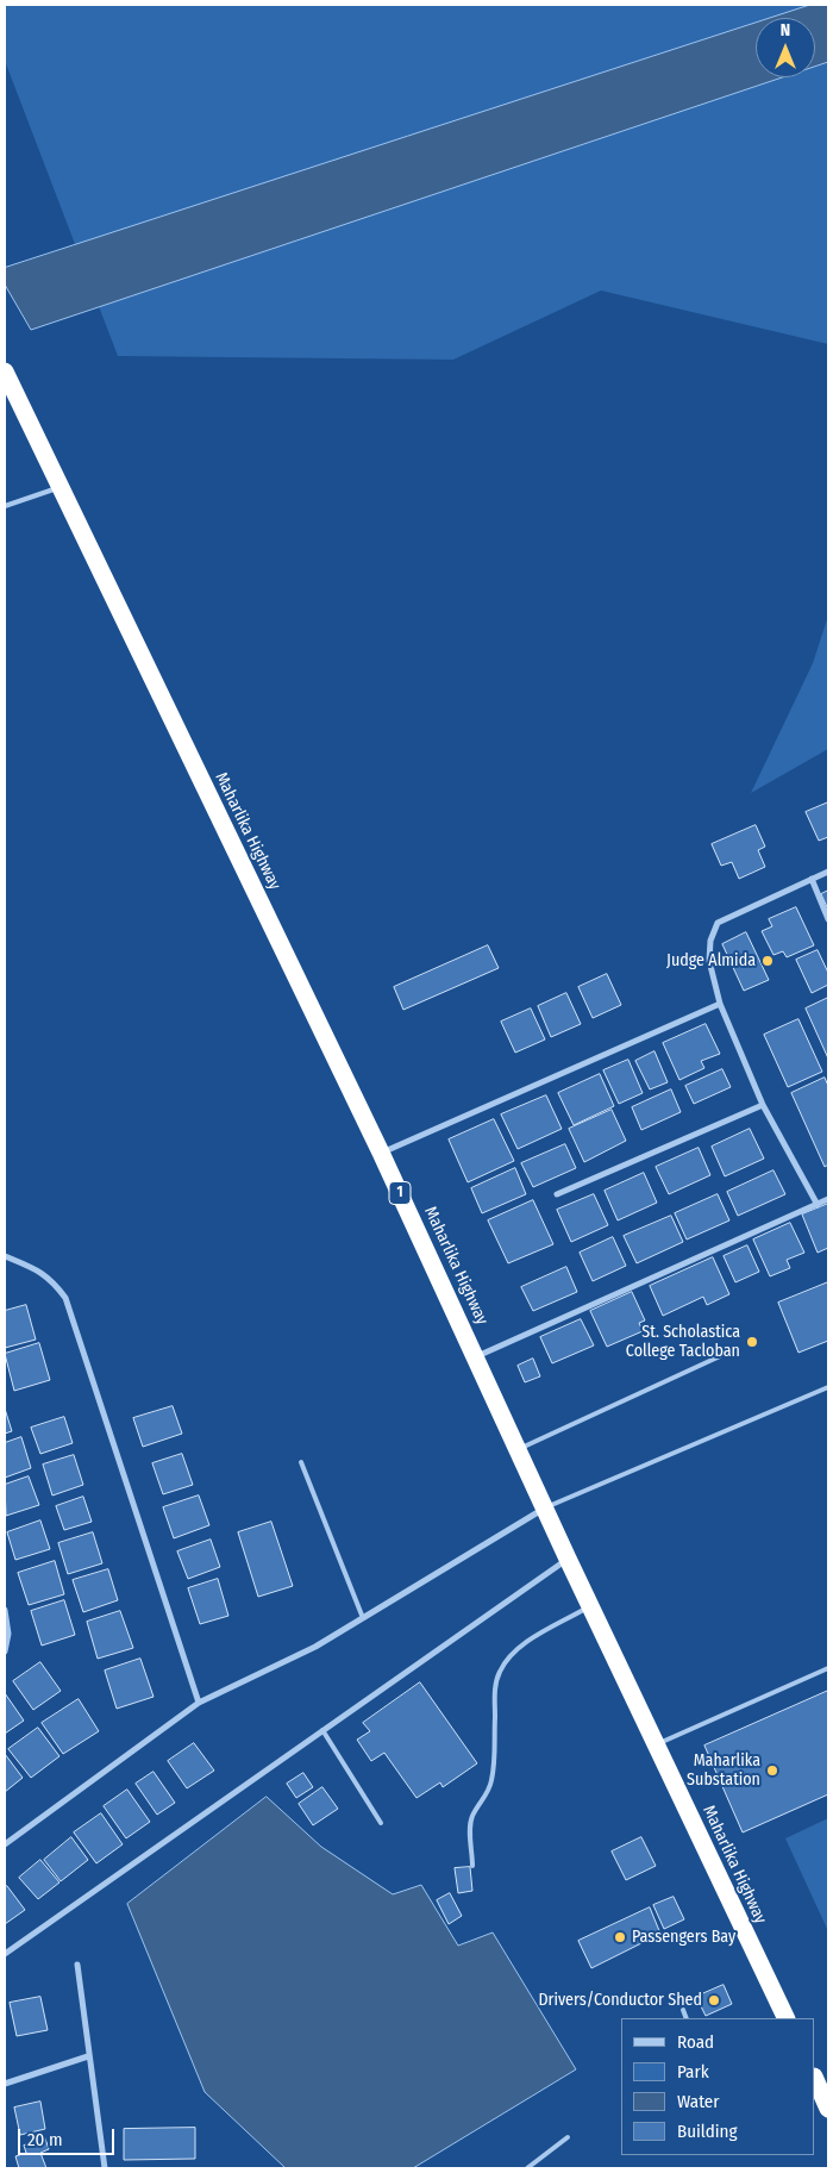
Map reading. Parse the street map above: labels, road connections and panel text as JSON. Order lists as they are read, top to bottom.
{
  "streets": {
    "highway": ["Maharlika Highway", "1"]
  },
  "places": [
    "Judge Almida",
    "St. Scholastica College Tacloban",
    "Maharlika Substation",
    "Passengers Bay",
    "Drivers/Conductor Shed"
  ],
  "legend": [
    "Road",
    "Park",
    "Water",
    "Building"
  ],
  "scale_bar": "20 m",
  "north": "top"
}
